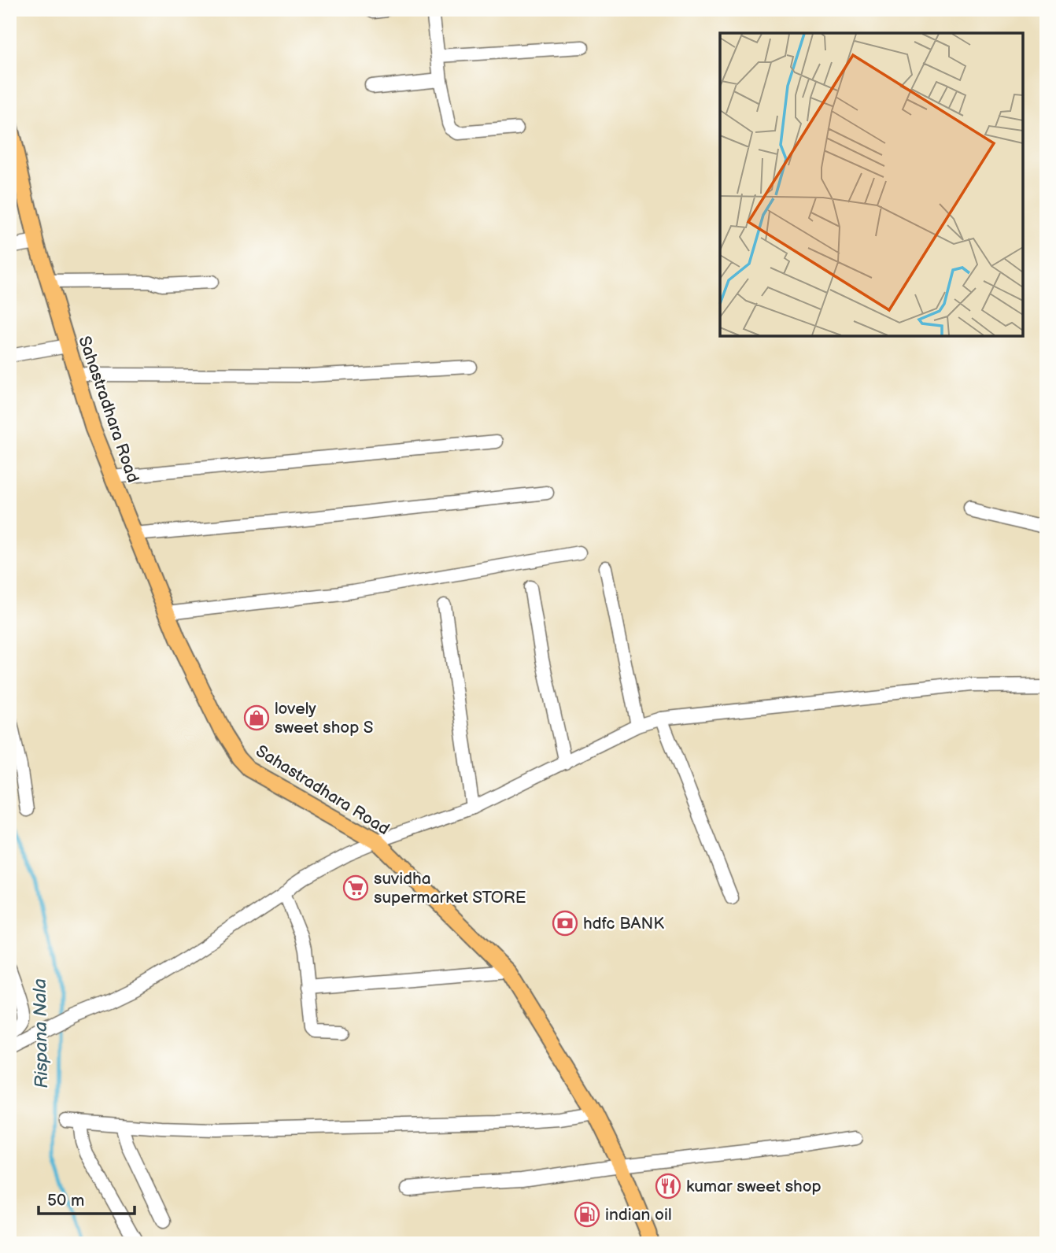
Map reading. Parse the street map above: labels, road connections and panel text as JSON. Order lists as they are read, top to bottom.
{
  "streets": {
    "main road": ["Sahastradhara Road"]
  },
  "water": ["Rispana Nala"],
  "places": {
    "shop": ["lovely sweet shop S"],
    "supermarket": ["suvidha supermarket STORE"],
    "bank": ["hdfc BANK"],
    "restaurant": ["kumar sweet shop"],
    "fuel station": ["indian oil"]
  },
  "scale_bar": "50 m"
}
